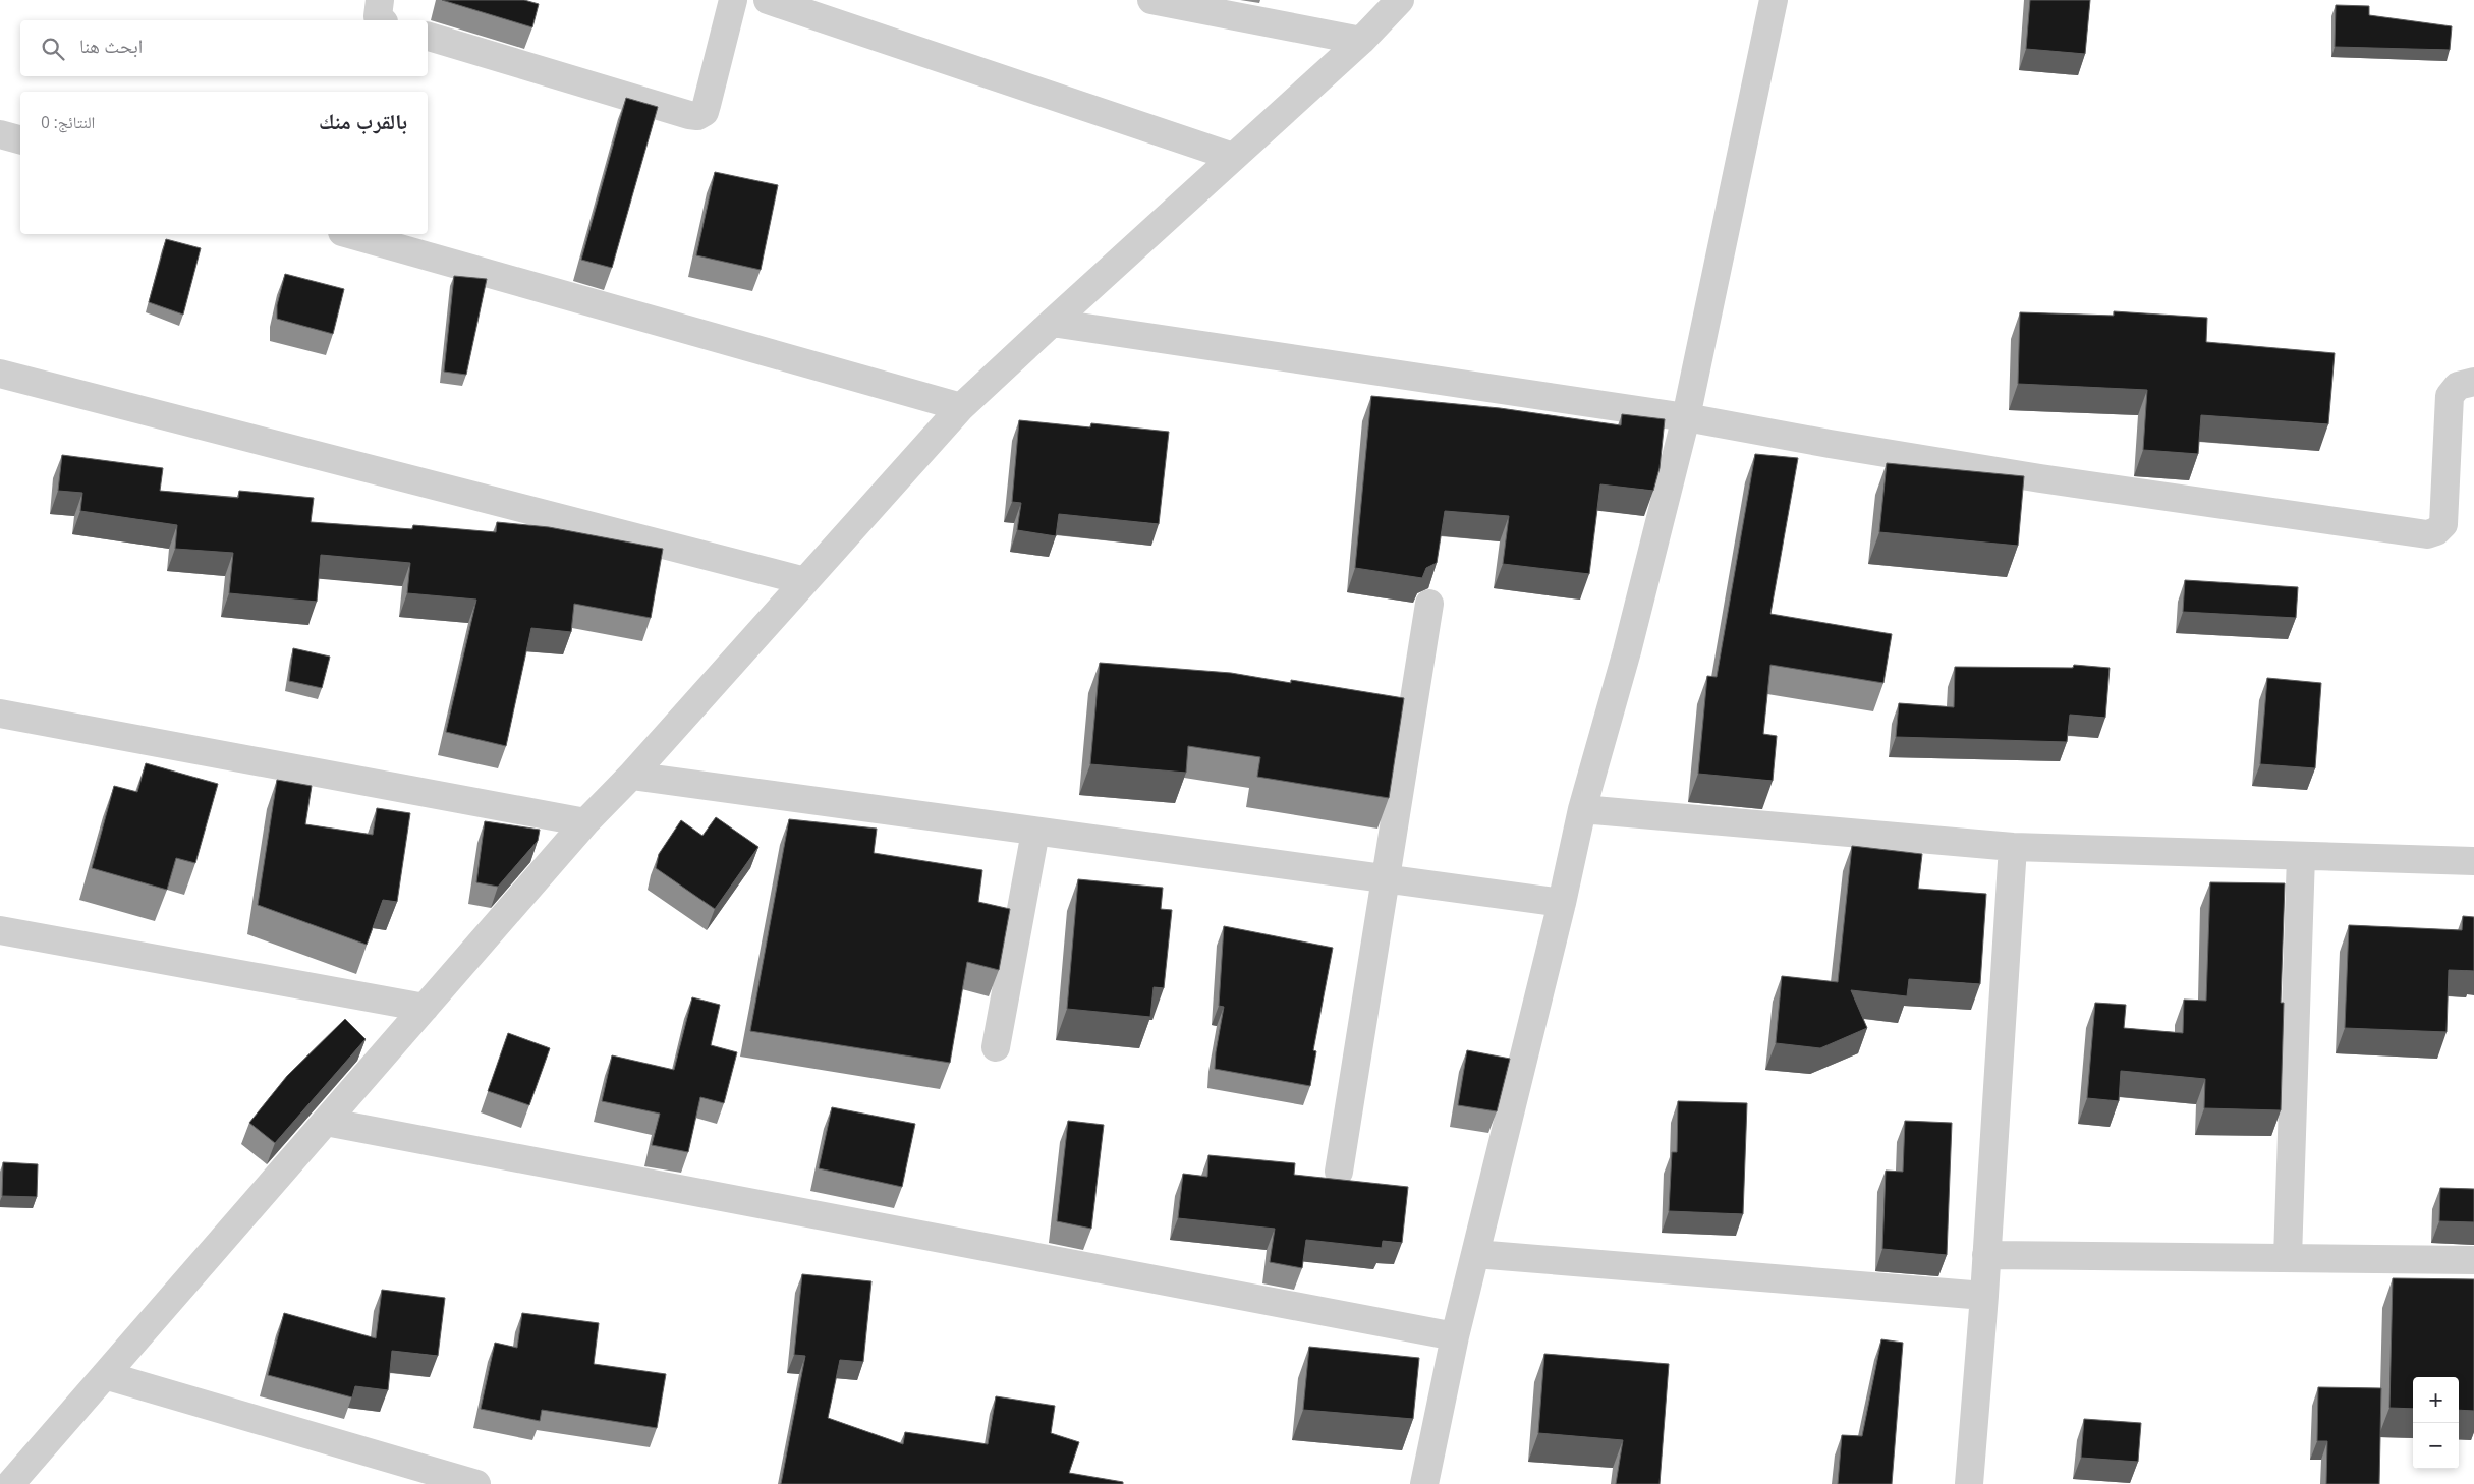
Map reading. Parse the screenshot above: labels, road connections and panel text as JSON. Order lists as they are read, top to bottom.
{
  "page": {
    "search": "ابحث هنا",
    "heading": ["بالقرب منك", "النتائج: 0"],
    "map_buttons": ["+", "−"]
  }
}
